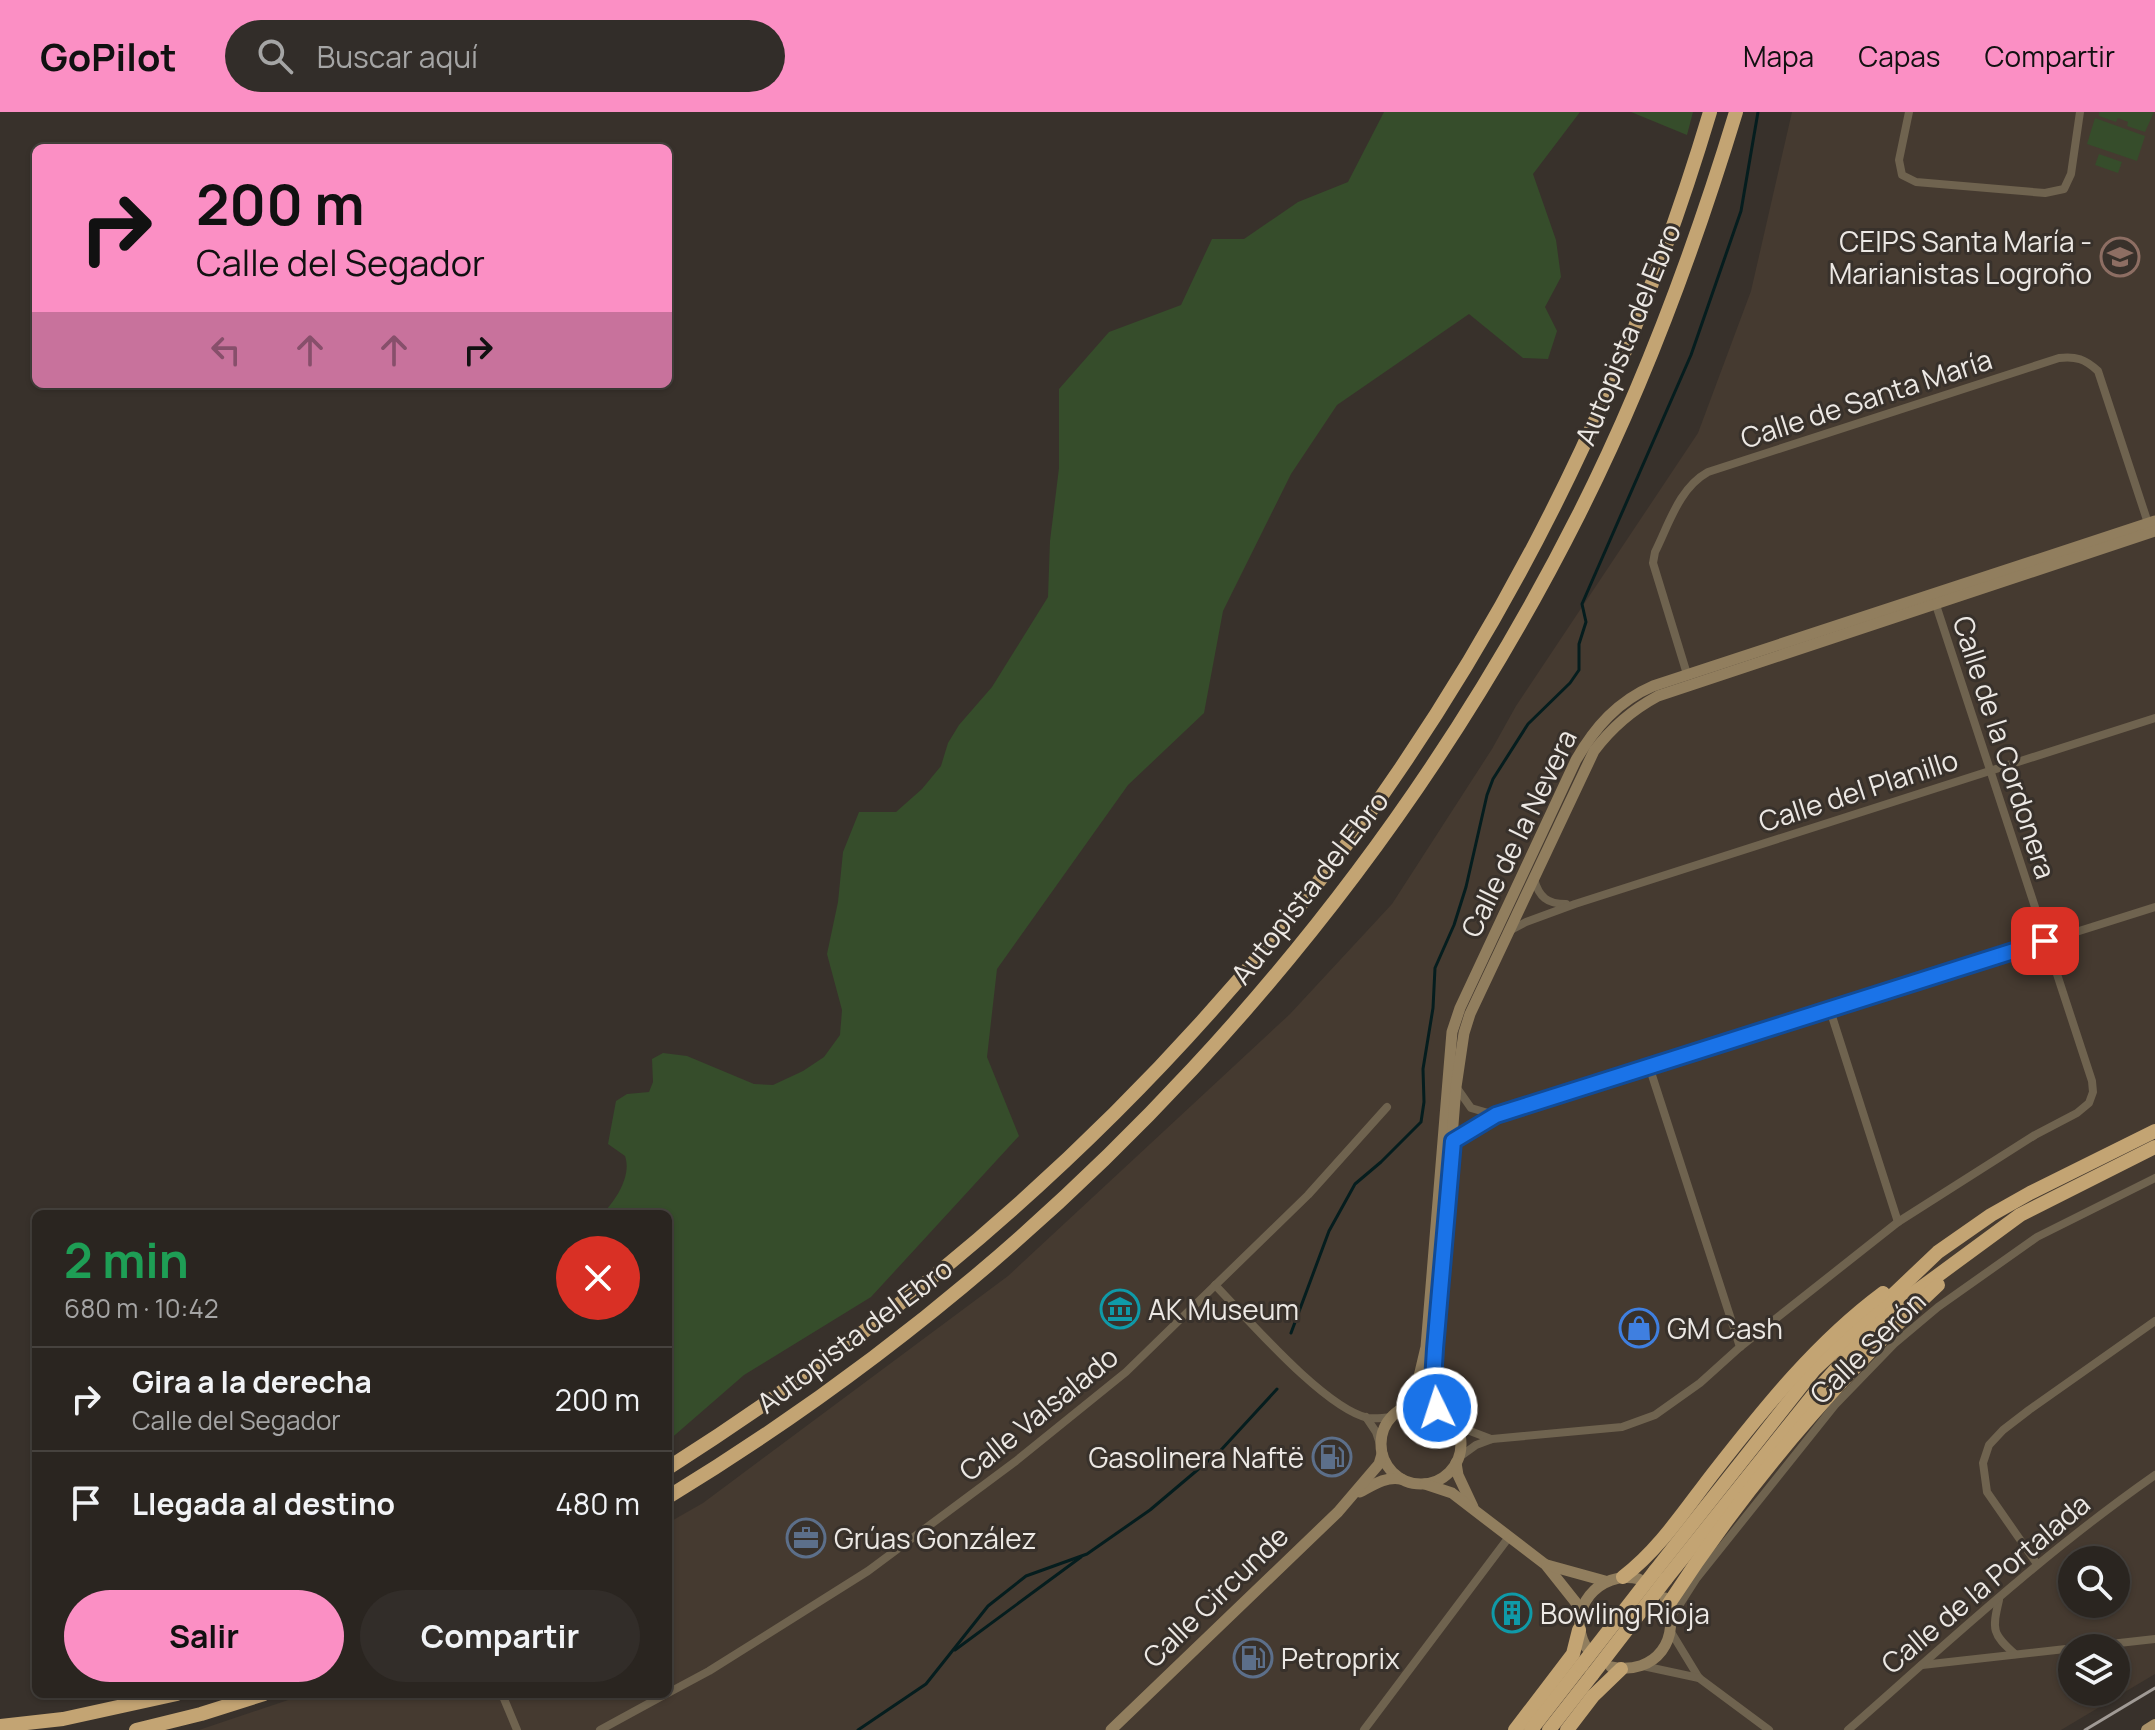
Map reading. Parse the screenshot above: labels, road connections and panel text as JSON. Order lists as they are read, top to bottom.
{
  "streets": {
    "highway": ["Autopista del Ebro"],
    "main road": ["Calle de la Nevera", "Calle Circunde"],
    "street": [
      "Calle de Santa María",
      "Calle de la Cordonera",
      "Calle del Planillo",
      "Calle Serón",
      "Calle Valsalado",
      "Calle de la Portalada"
    ]
  },
  "crossings": [
    ["Calle de Santa María", "Calle de la Nevera"],
    ["Calle de la Cordonera", "Calle del Planillo"],
    ["Calle de la Cordonera", "Calle de la Nevera"],
    ["Calle de la Cordonera", "Calle Circunde"],
    ["Calle del Planillo", "Calle de la Nevera"],
    ["Calle de la Nevera", "Calle Circunde"]
  ],
  "places": {
    "school or university": ["CEIPS Santa María - Marianistas Logroño"],
    "museum": ["AK Museum"],
    "shop": ["GM Cash"],
    "fuel station": ["Gasolinera Naftë", "Petroprix"],
    "office": ["Grúas González"],
    "building": ["Bowling Rioja"]
  },
  "page": {
    "header": "GoPilot",
    "search": "Buscar aquí",
    "nav": ["Mapa", "Capas", "Compartir"],
    "turn": ["200 m", "Calle del Segador"],
    "heading": ["2 min", "680 m · 10:42"],
    "list": [
      {
        "name": "Gira a la derecha",
        "note": "Calle del Segador",
        "value": "200 m"
      },
      {
        "name": "Llegada al destino",
        "value": "480 m"
      }
    ],
    "buttons": ["Salir", "Compartir"]
  }
}
